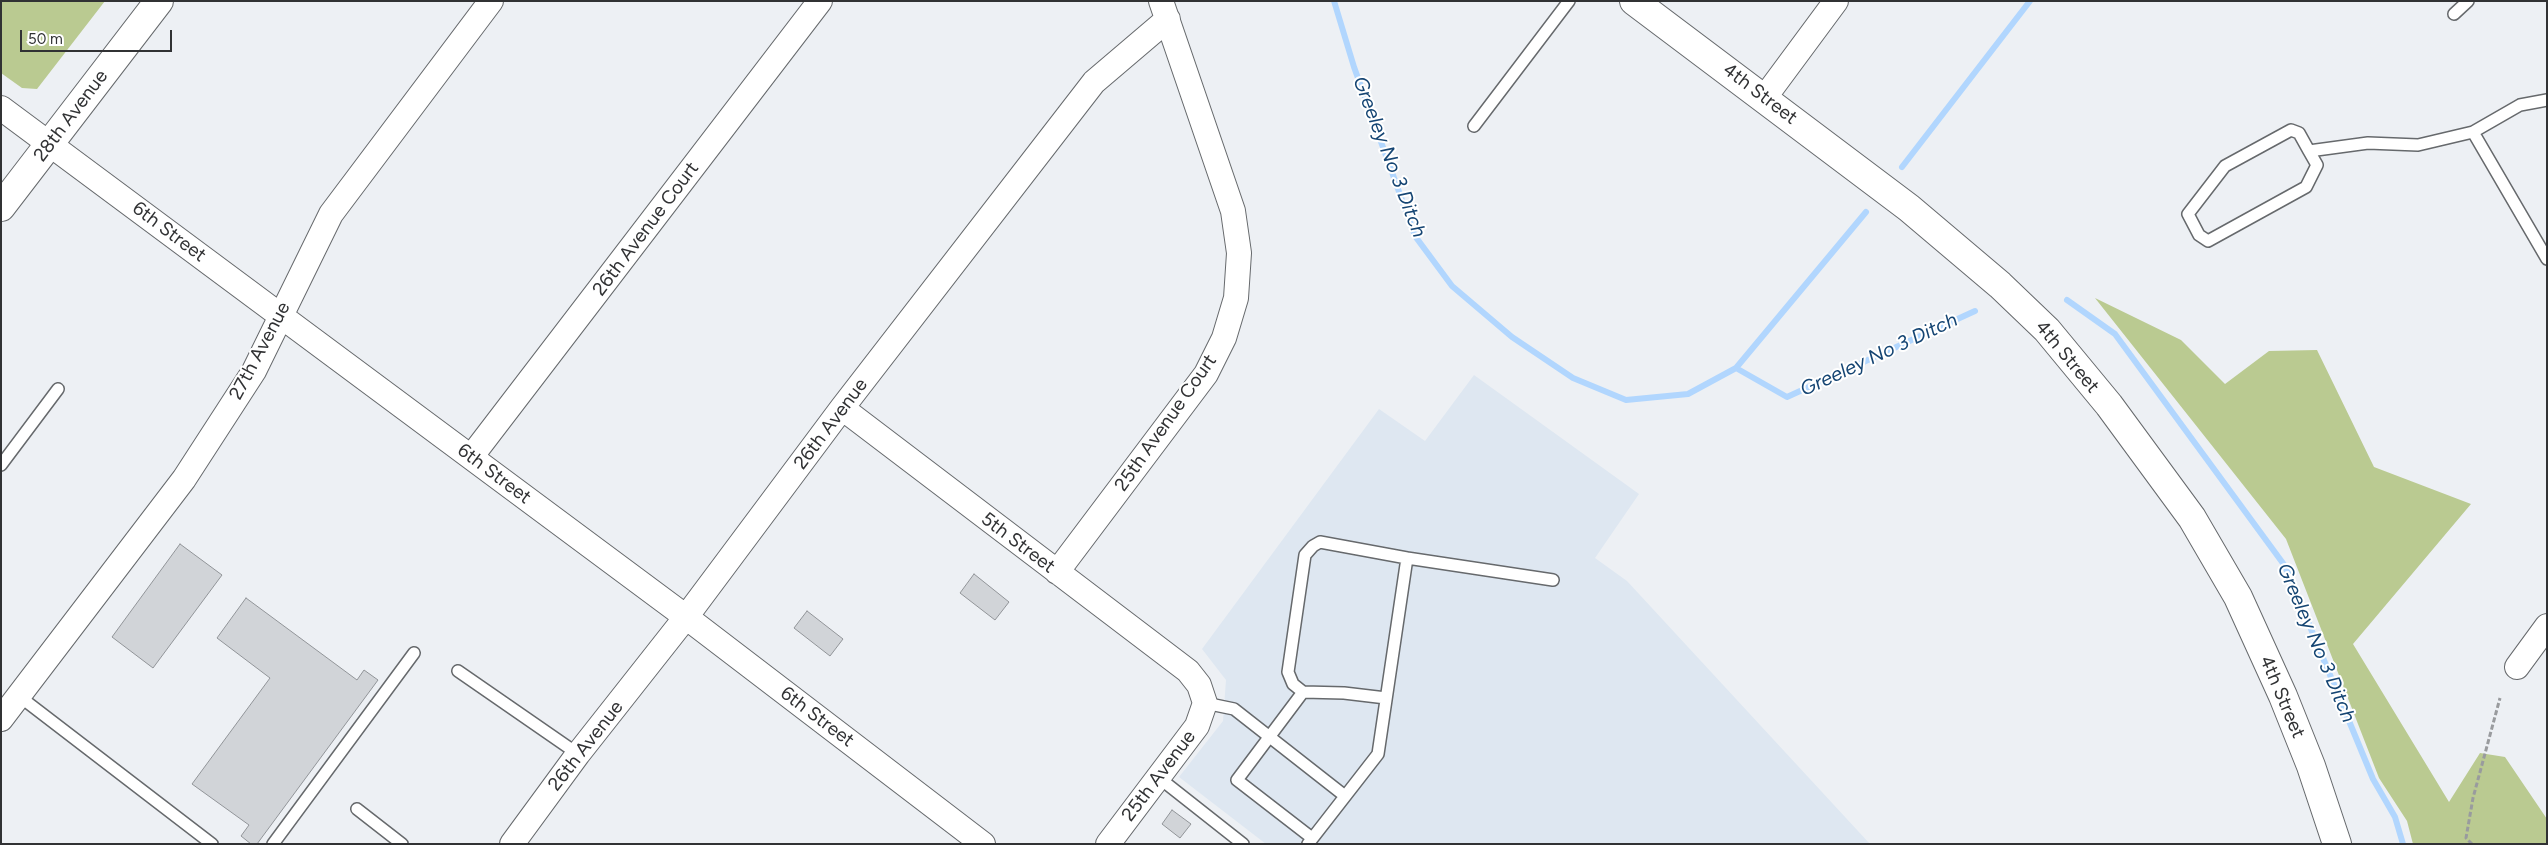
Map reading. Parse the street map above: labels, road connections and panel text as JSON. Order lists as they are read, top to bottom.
{
  "streets": {
    "main road": ["4th Street", "28th Avenue"],
    "street": [
      "26th Avenue Court",
      "6th Street",
      "27th Avenue",
      "25th Avenue Court",
      "26th Avenue",
      "5th Street",
      "25th Avenue"
    ]
  },
  "crossings": [
    ["28th Avenue", "6th Street"],
    ["26th Avenue Court", "6th Street"],
    ["6th Street", "27th Avenue"],
    ["6th Street", "26th Avenue"],
    ["25th Avenue Court", "26th Avenue"],
    ["25th Avenue Court", "5th Street"],
    ["26th Avenue", "5th Street"],
    ["5th Street", "25th Avenue"]
  ],
  "water": ["Greeley No 3 Ditch"],
  "scale_bar": "50 m"
}
